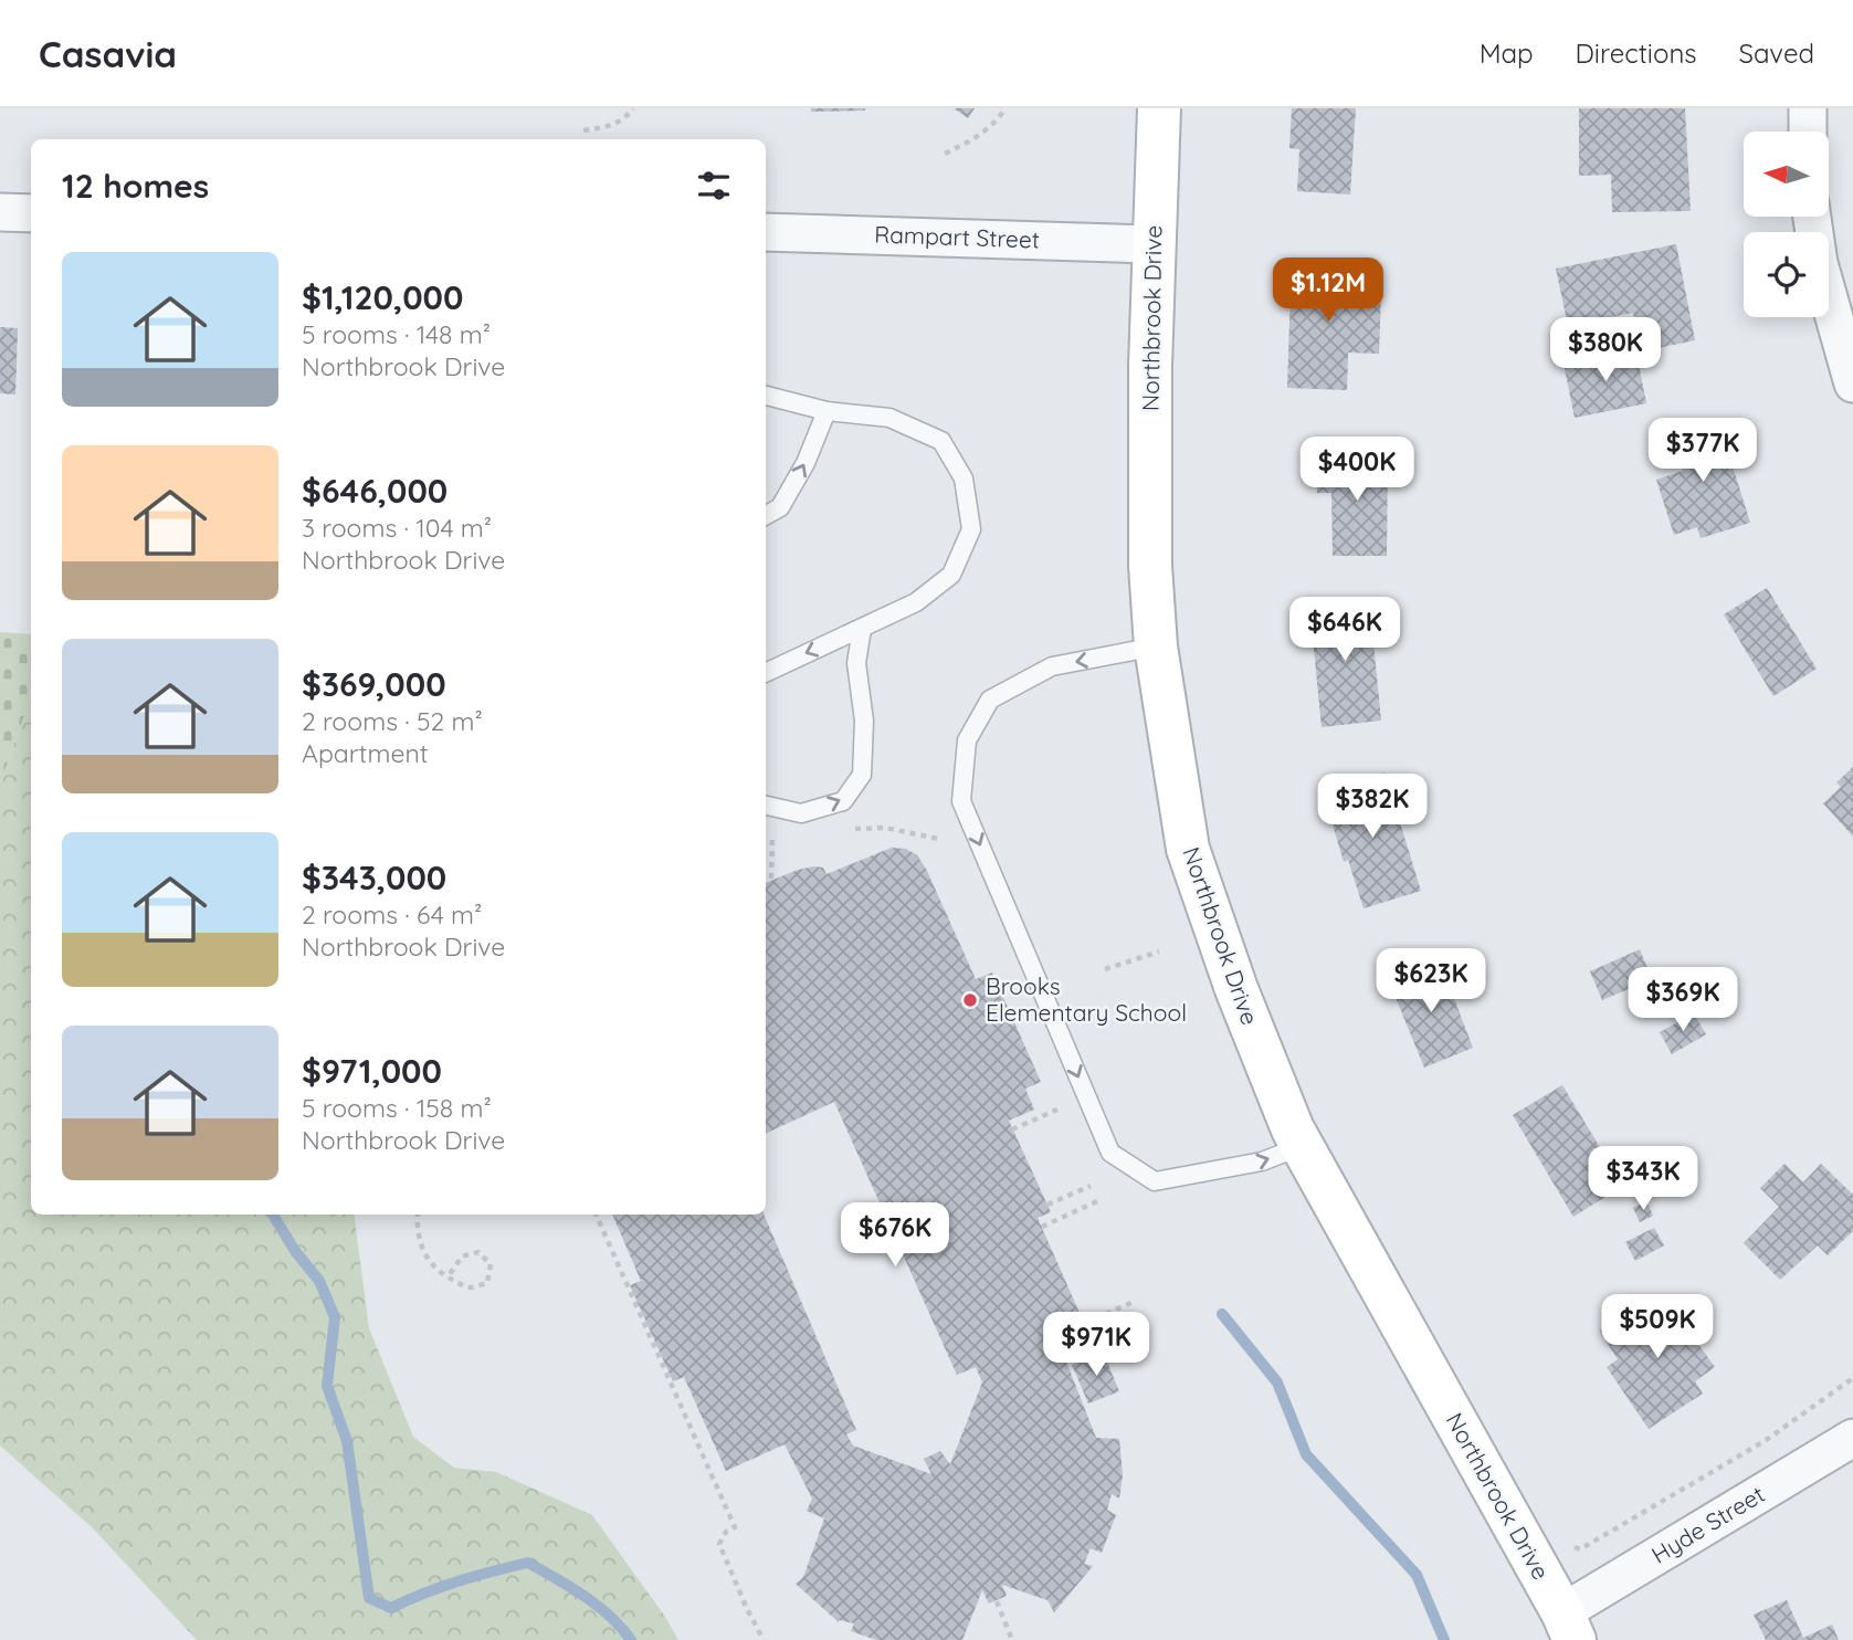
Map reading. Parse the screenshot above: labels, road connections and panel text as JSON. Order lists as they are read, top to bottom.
{
  "streets": {
    "street": ["Rampart Street", "Northbrook Drive", "Hyde Street"]
  },
  "crossings": [
    ["Rampart Street", "Northbrook Drive"],
    ["Northbrook Drive", "Hyde Street"]
  ],
  "places": ["Brooks Elementary School"],
  "north": "left",
  "page": {
    "header": "Casavia",
    "nav": ["Map", "Directions", "Saved"],
    "heading": "12 homes",
    "list": [
      {
        "name": "$1,120,000",
        "note": "5 rooms · 148 m² · Northbrook Drive"
      },
      {
        "name": "$646,000",
        "note": "3 rooms · 104 m² · Northbrook Drive"
      },
      {
        "name": "$369,000",
        "note": "2 rooms · 52 m² · Apartment"
      },
      {
        "name": "$343,000",
        "note": "2 rooms · 64 m² · Northbrook Drive"
      },
      {
        "name": "$971,000",
        "note": "5 rooms · 158 m² · Northbrook Drive"
      }
    ],
    "price": [
      "$1.12M",
      "$380K",
      "$377K",
      "$400K",
      "$646K",
      "$382K",
      "$623K",
      "$369K",
      "$343K",
      "$676K",
      "$509K",
      "$971K"
    ]
  }
}
